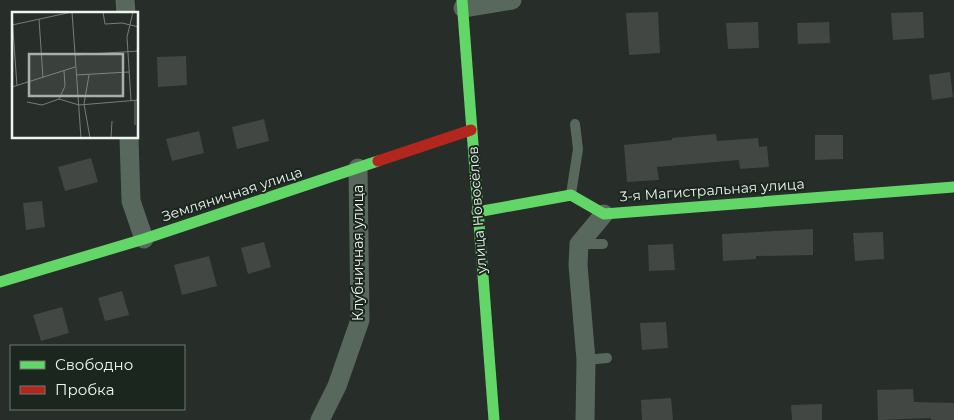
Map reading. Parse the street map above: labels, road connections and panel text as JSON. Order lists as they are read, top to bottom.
{
  "streets": {
    "street": [
      "3-я Магистральная улица",
      "Земляничная улица",
      "улица Новосёлов",
      "Клубничная улица"
    ]
  },
  "crossings": [
    ["Земляничная улица", "улица Новосёлов"],
    ["Земляничная улица", "Клубничная улица"]
  ],
  "legend": ["Свободно", "Пробка"]
}
